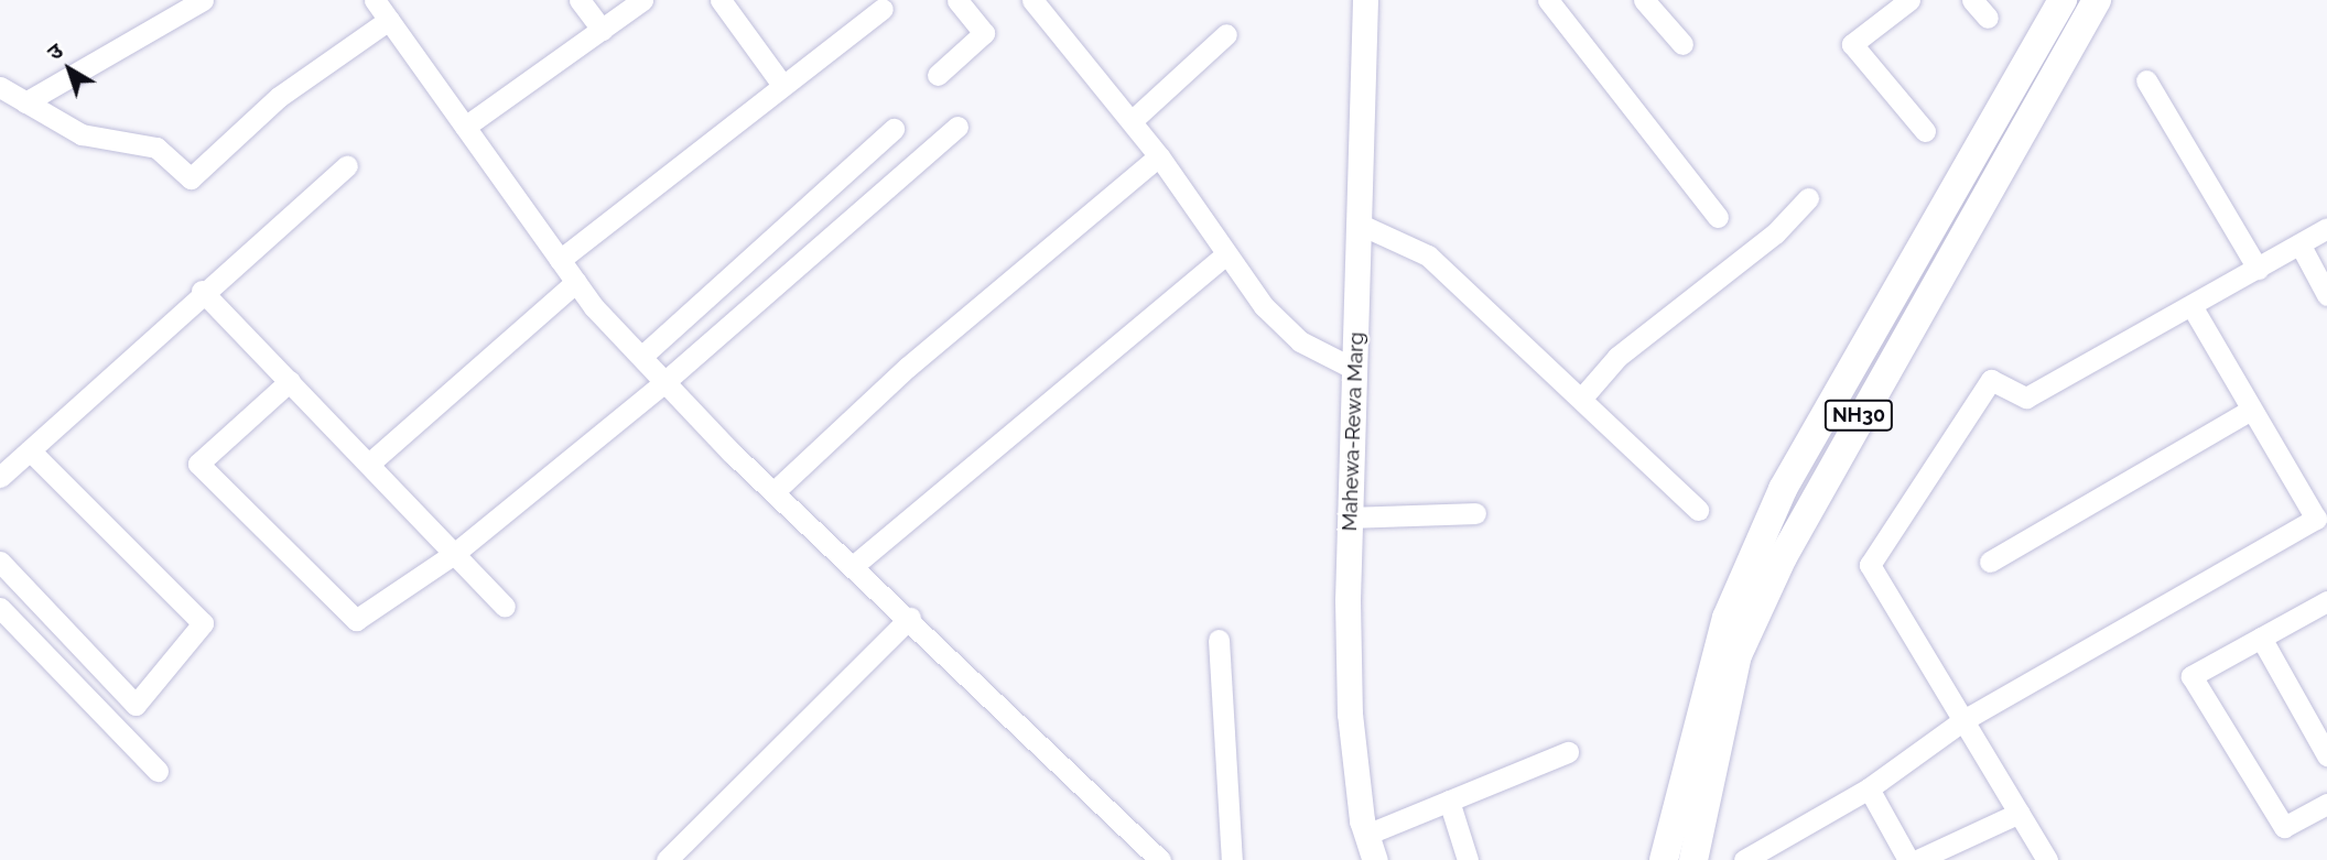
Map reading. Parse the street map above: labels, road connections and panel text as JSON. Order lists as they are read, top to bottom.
{
  "streets": {
    "highway": ["NH30"],
    "main road": ["Mahewa-Rewa Marg"]
  },
  "north": "top left"
}
